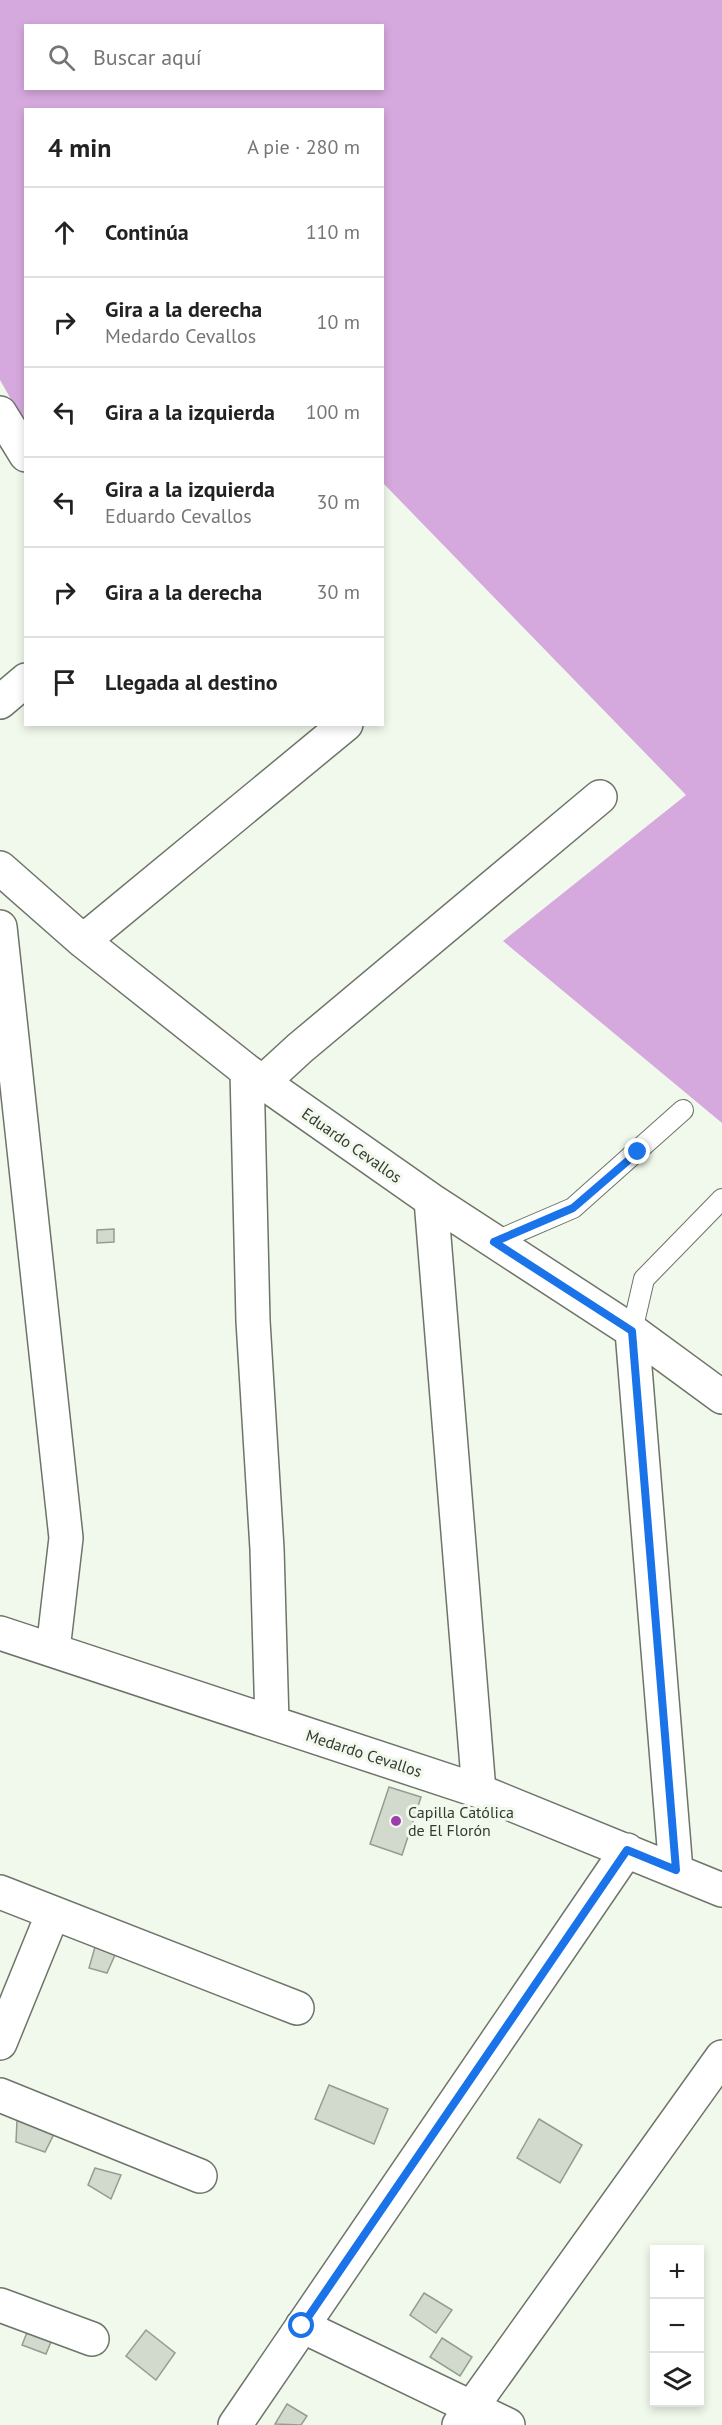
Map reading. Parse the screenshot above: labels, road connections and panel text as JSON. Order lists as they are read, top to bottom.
{
  "streets": {
    "street": ["Eduardo Cevallos", "Medardo Cevallos"]
  },
  "places": ["Capilla Católica de El Florón"],
  "page": {
    "search": "Buscar aquí",
    "heading": ["4 min", "A pie · 280 m"],
    "list": [
      ["Continúa", "110 m"],
      ["Gira a la derecha", "Medardo Cevallos", "10 m"],
      ["Gira a la izquierda", "100 m"],
      ["Gira a la izquierda", "Eduardo Cevallos", "30 m"],
      ["Gira a la derecha", "30 m"],
      "Llegada al destino"
    ],
    "map_buttons": ["+", "−"]
  }
}
